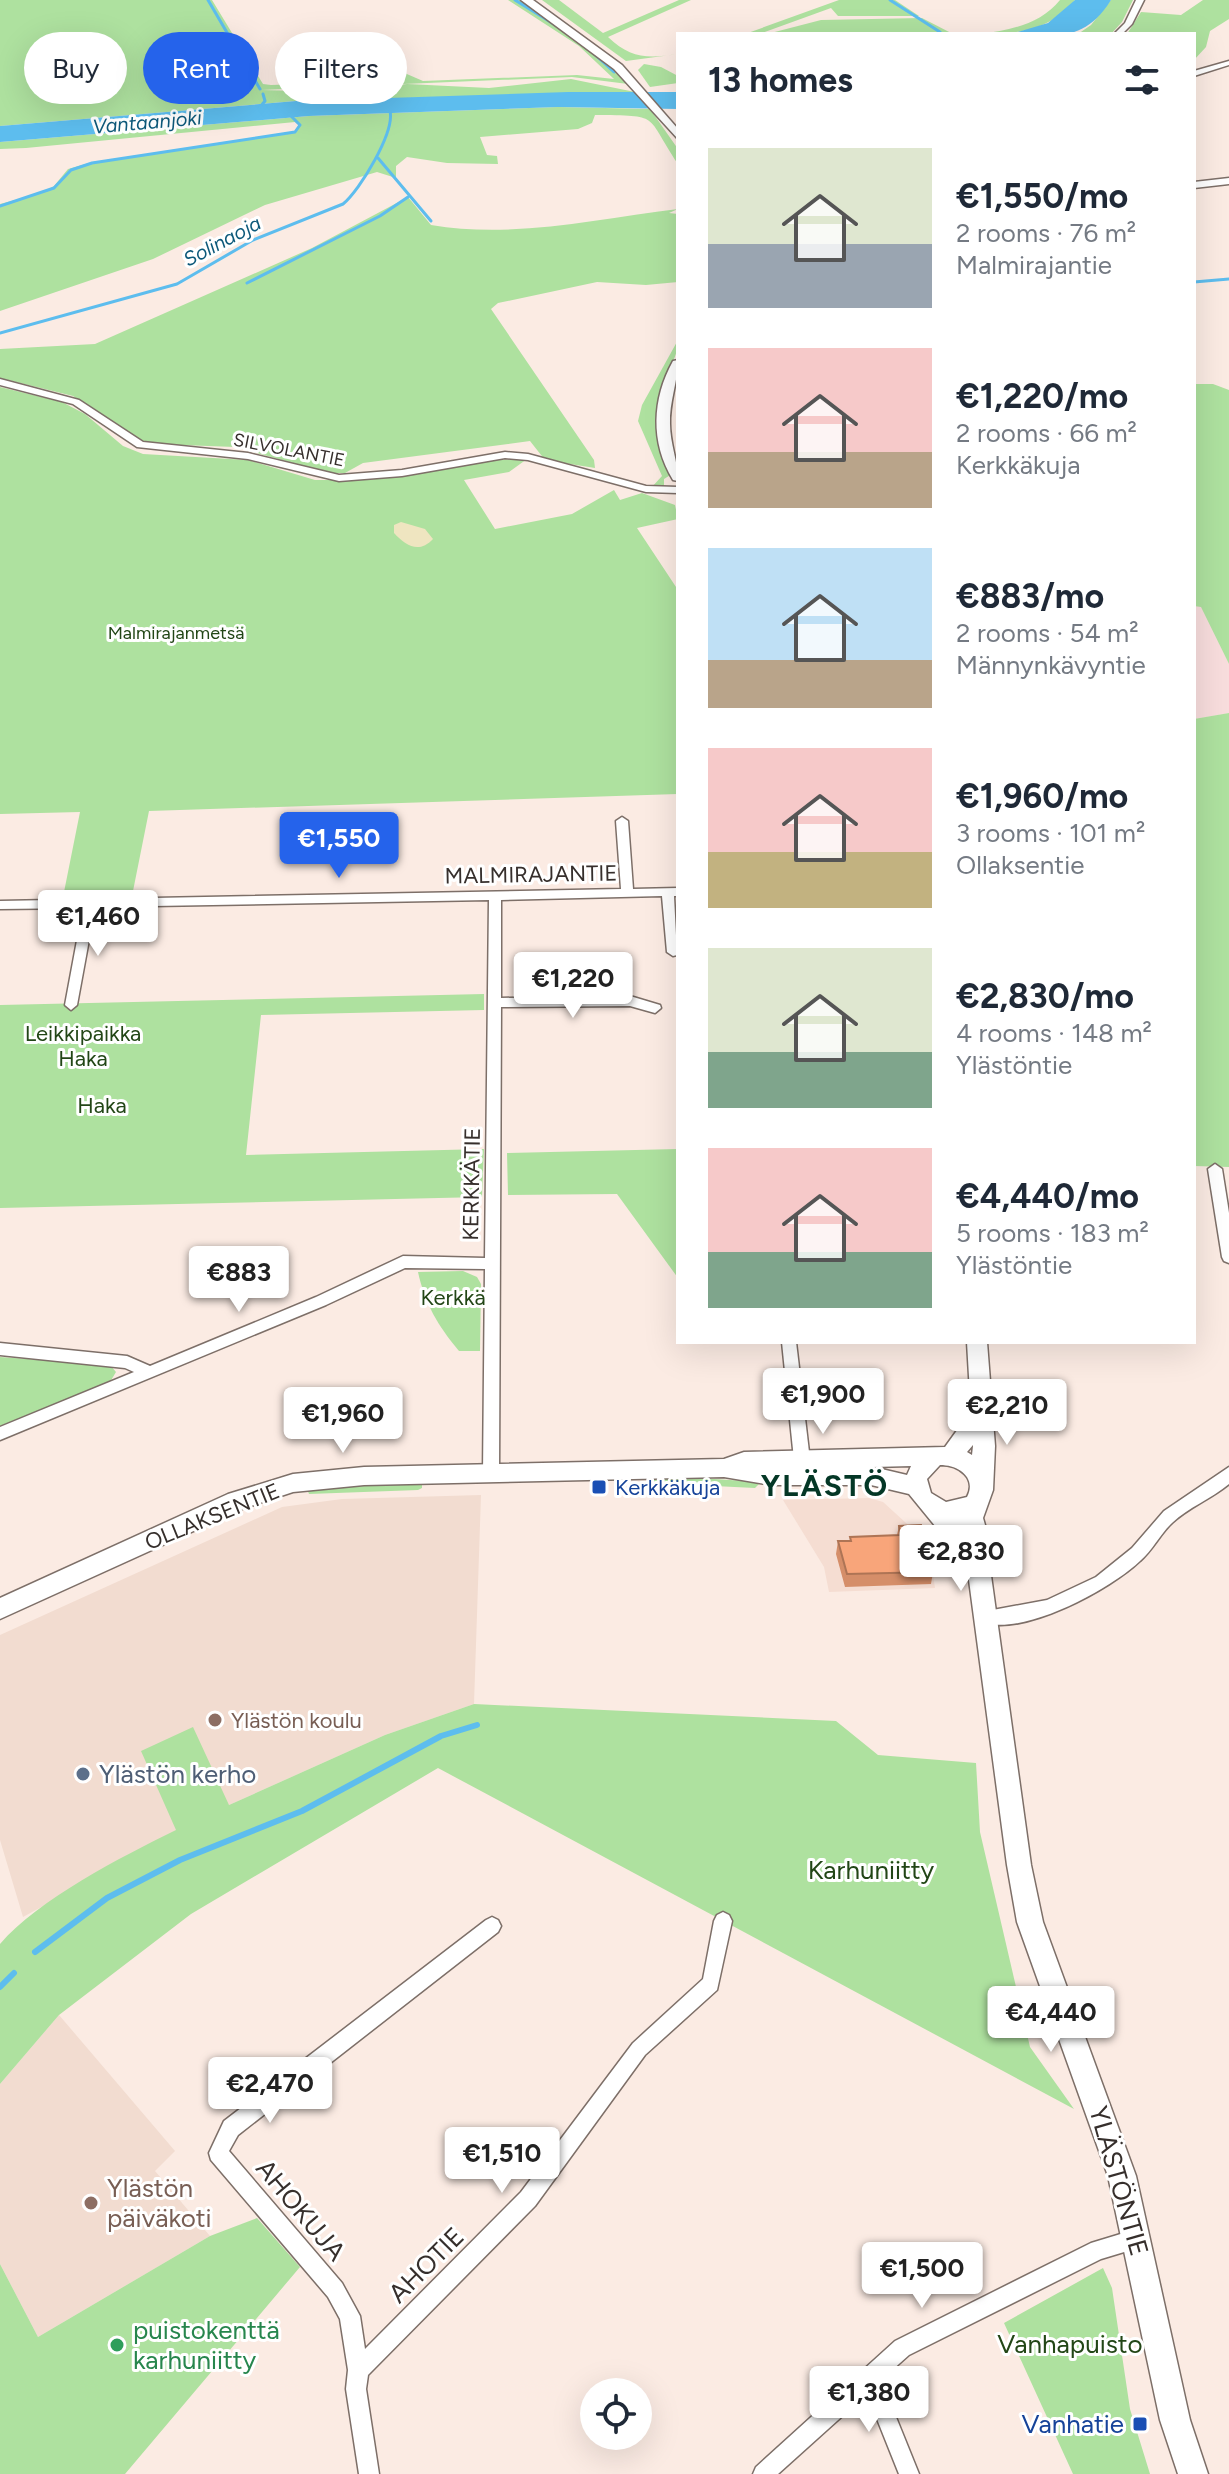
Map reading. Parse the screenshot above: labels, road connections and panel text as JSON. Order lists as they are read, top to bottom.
{
  "streets": {
    "main road": ["OLLAKSENTIE", "YLÄSTÖNTIE"],
    "street": [
      "SILVOLANTIE",
      "MALMIRAJANTIE",
      "KERKKÄTIE",
      "AHOKUJA",
      "AHOTIE"
    ]
  },
  "crossings": [
    ["MALMIRAJANTIE", "KERKKÄTIE"],
    ["KERKKÄTIE", "OLLAKSENTIE"],
    ["OLLAKSENTIE", "YLÄSTÖNTIE"],
    ["AHOKUJA", "AHOTIE"]
  ],
  "districts": ["YLÄSTÖ"],
  "water": ["Vantaanjoki", "Solinaoja"],
  "parks": [
    "Malmirajanmetsä",
    "Leikkipaikka Haka",
    "Haka",
    "Kerkkä",
    "Karhuniitty",
    "Vanhapuisto"
  ],
  "places": {
    "transit": ["Kerkkäkuja", "Vanhatie"],
    "other": [
      "Ylästön koulu",
      "Ylästön kerho",
      "Ylästön päiväkoti",
      "puistokenttä karhuniitty"
    ]
  },
  "page": {
    "chip": ["Buy", "Rent", "Filters"],
    "heading": "13 homes",
    "list": [
      {
        "name": "€1,550/mo",
        "note": "2 rooms · 76 m² · Malmirajantie"
      },
      {
        "name": "€1,220/mo",
        "note": "2 rooms · 66 m² · Kerkkäkuja"
      },
      {
        "name": "€883/mo",
        "note": "2 rooms · 54 m² · Männynkävyntie"
      },
      {
        "name": "€1,960/mo",
        "note": "3 rooms · 101 m² · Ollaksentie"
      },
      {
        "name": "€2,830/mo",
        "note": "4 rooms · 148 m² · Ylästöntie"
      },
      {
        "name": "€4,440/mo",
        "note": "5 rooms · 183 m² · Ylästöntie"
      }
    ],
    "price": [
      "€1,550",
      "€1,460",
      "€1,220",
      "€883",
      "€1,900",
      "€2,210",
      "€1,960",
      "€2,830",
      "€4,440",
      "€2,470",
      "€1,510",
      "€1,500",
      "€1,380"
    ]
  }
}
